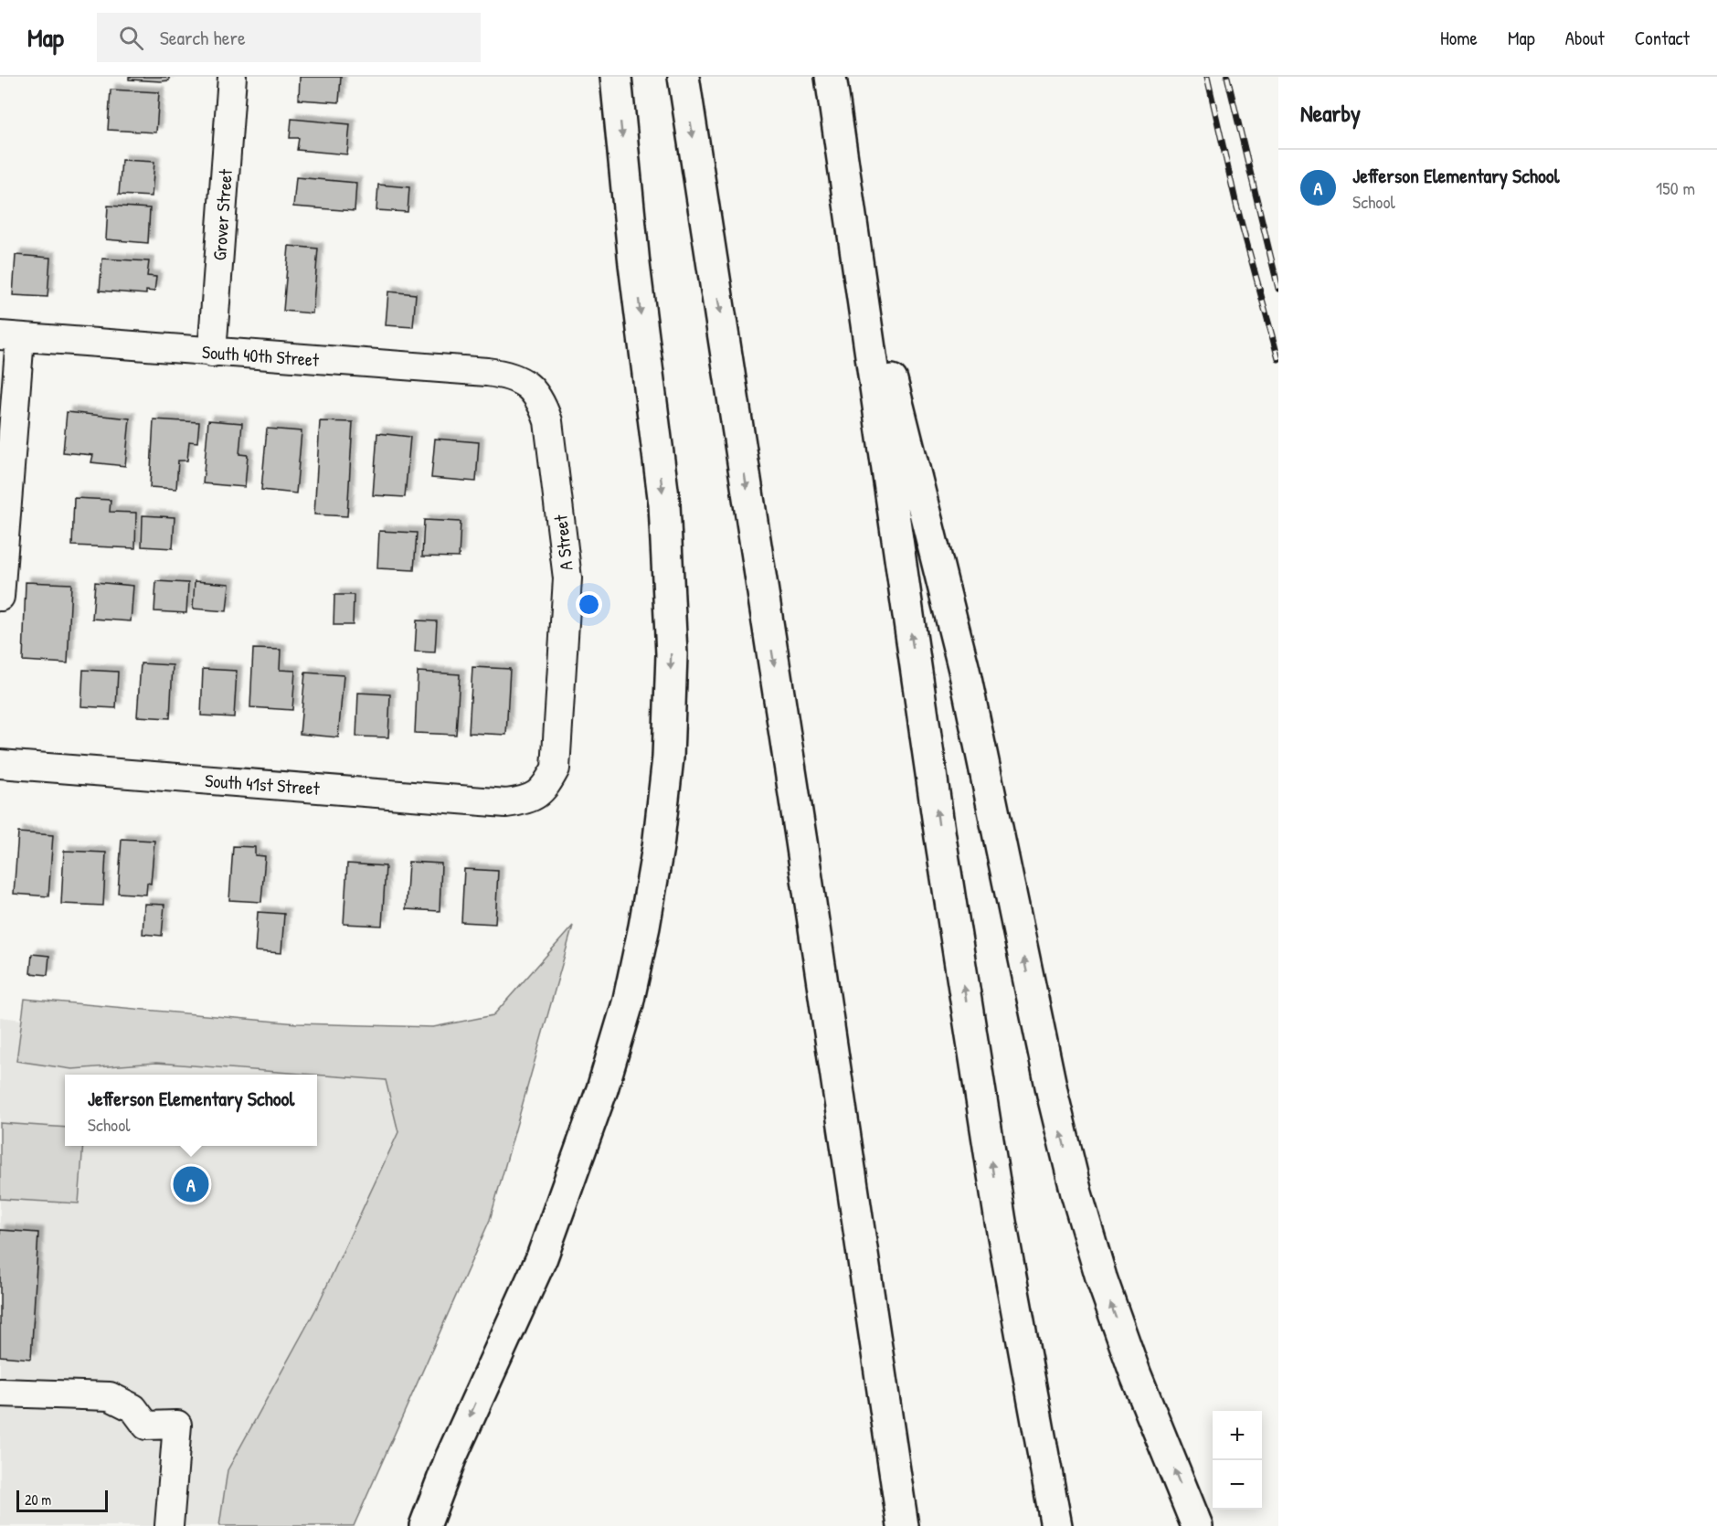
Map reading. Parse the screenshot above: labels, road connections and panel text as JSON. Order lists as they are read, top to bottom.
{
  "streets": {
    "street": [
      "Grover Street",
      "South 40th Street",
      "A Street",
      "South 41st Street"
    ]
  },
  "crossings": [
    ["Grover Street", "South 40th Street"],
    ["South 40th Street", "A Street"],
    ["A Street", "South 41st Street"]
  ],
  "scale_bar": "20 m",
  "page": {
    "header": "Map",
    "search": "Search here",
    "nav": [
      "Home",
      "Map",
      "About",
      "Contact"
    ],
    "heading": "Nearby",
    "list": [
      {
        "mark": "A",
        "name": "Jefferson Elementary School",
        "note": "School",
        "value": "150 m"
      }
    ],
    "popup": ["Jefferson Elementary School", "School"],
    "pins": "A",
    "map_buttons": ["+", "−"],
    "scale": "20 m"
  }
}
